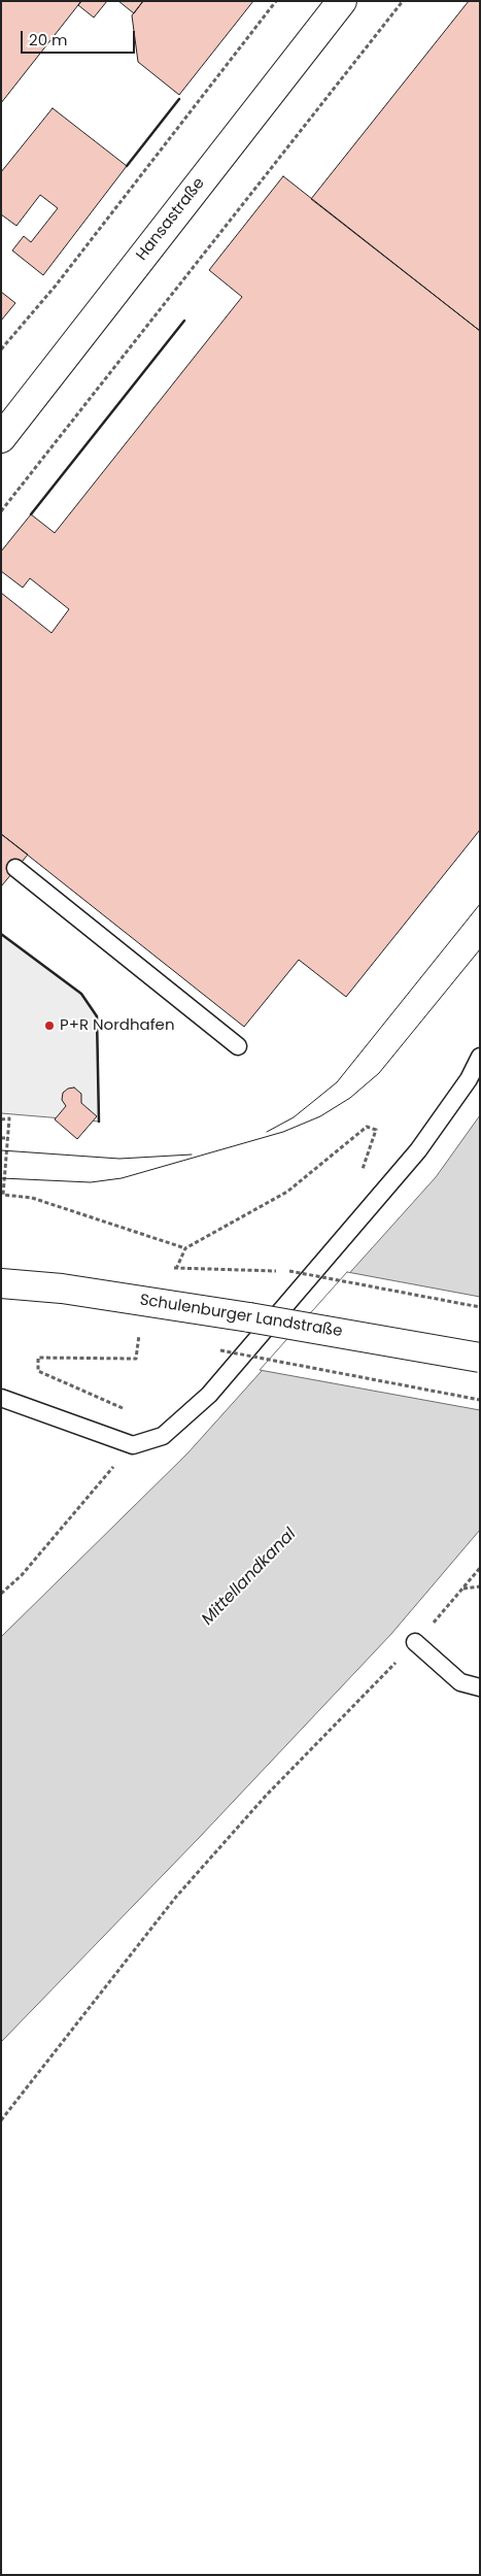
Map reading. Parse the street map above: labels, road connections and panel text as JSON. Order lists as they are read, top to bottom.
{
  "streets": {
    "street": ["Hansastraße", "Schulenburger Landstraße"]
  },
  "water": ["Mittellandkanal"],
  "places": ["P+R Nordhafen"],
  "scale_bar": "20 m"
}
